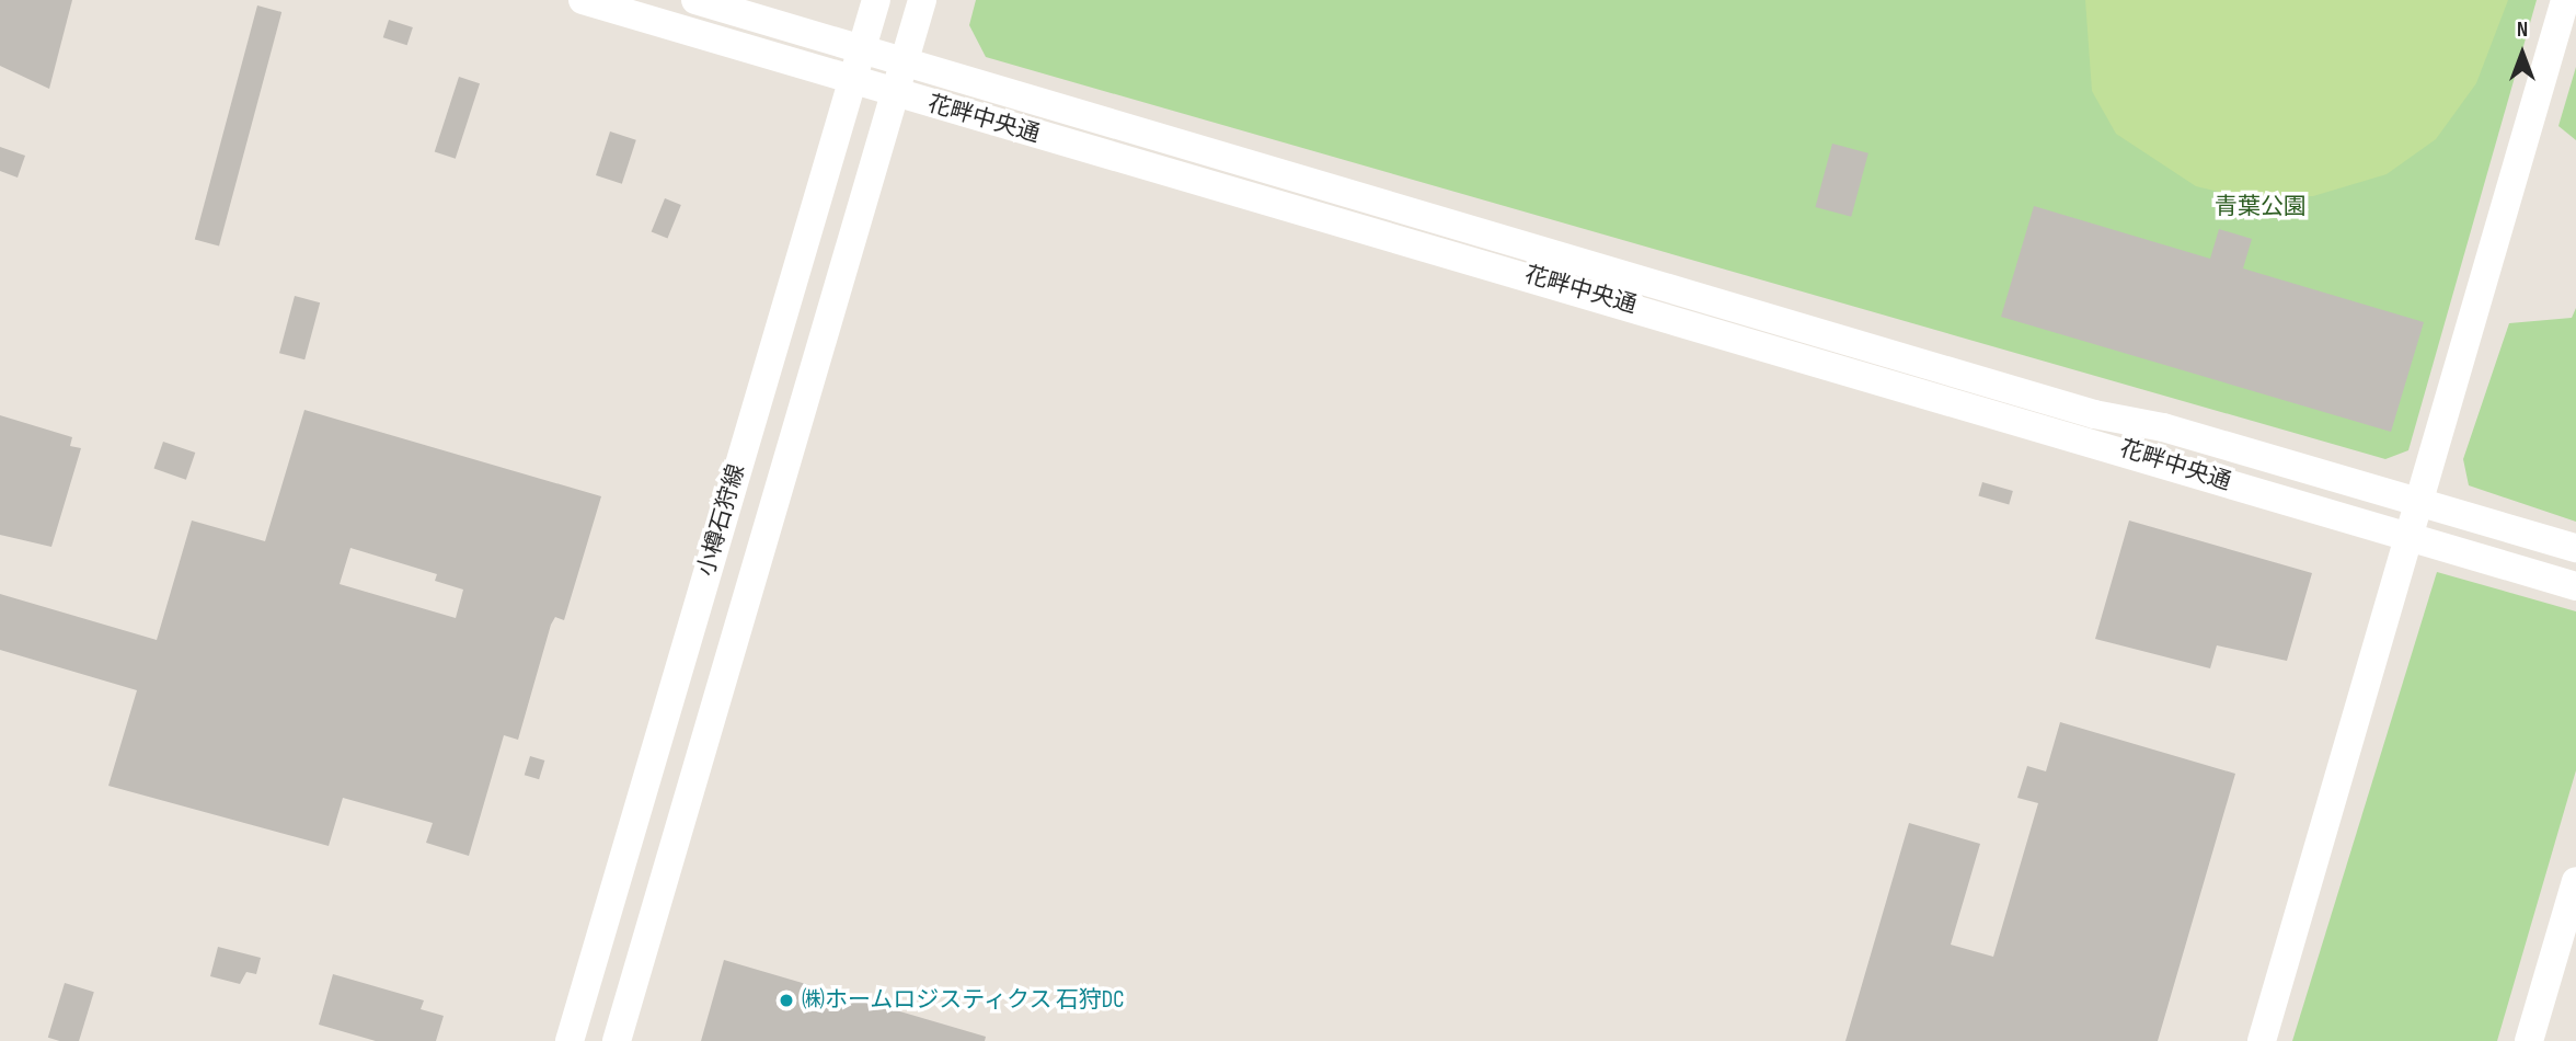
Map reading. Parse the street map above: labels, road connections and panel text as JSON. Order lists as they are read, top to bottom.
{
  "streets": {
    "street": ["花畔中央通", "小樽石狩線"]
  },
  "crossings": [
    ["花畔中央通", "小樽石狩線"]
  ],
  "parks": ["青葉公園"],
  "places": ["㈱ホームロジスティクス 石狩DC"],
  "north": "top"
}
